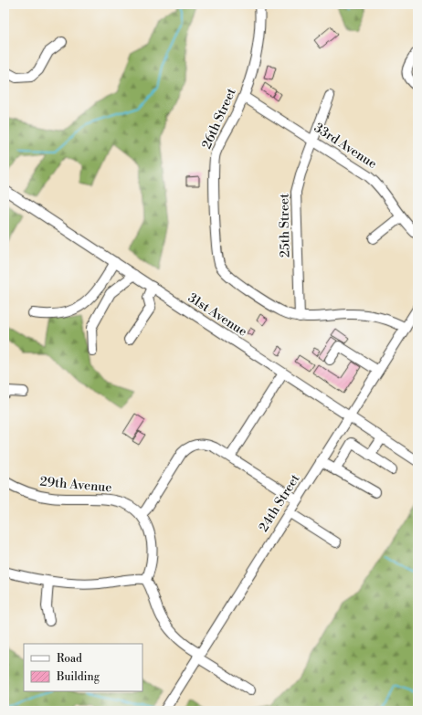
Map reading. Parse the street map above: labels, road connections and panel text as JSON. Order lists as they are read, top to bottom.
{
  "streets": {
    "street": [
      "26th Street",
      "33rd Avenue",
      "25th Street",
      "31st Avenue",
      "29th Avenue",
      "24th Street"
    ]
  },
  "crossings": [
    ["26th Street", "33rd Avenue"],
    ["26th Street", "25th Street"],
    ["33rd Avenue", "25th Street"],
    ["31st Avenue", "24th Street"]
  ],
  "legend": ["Road", "Building"]
}
